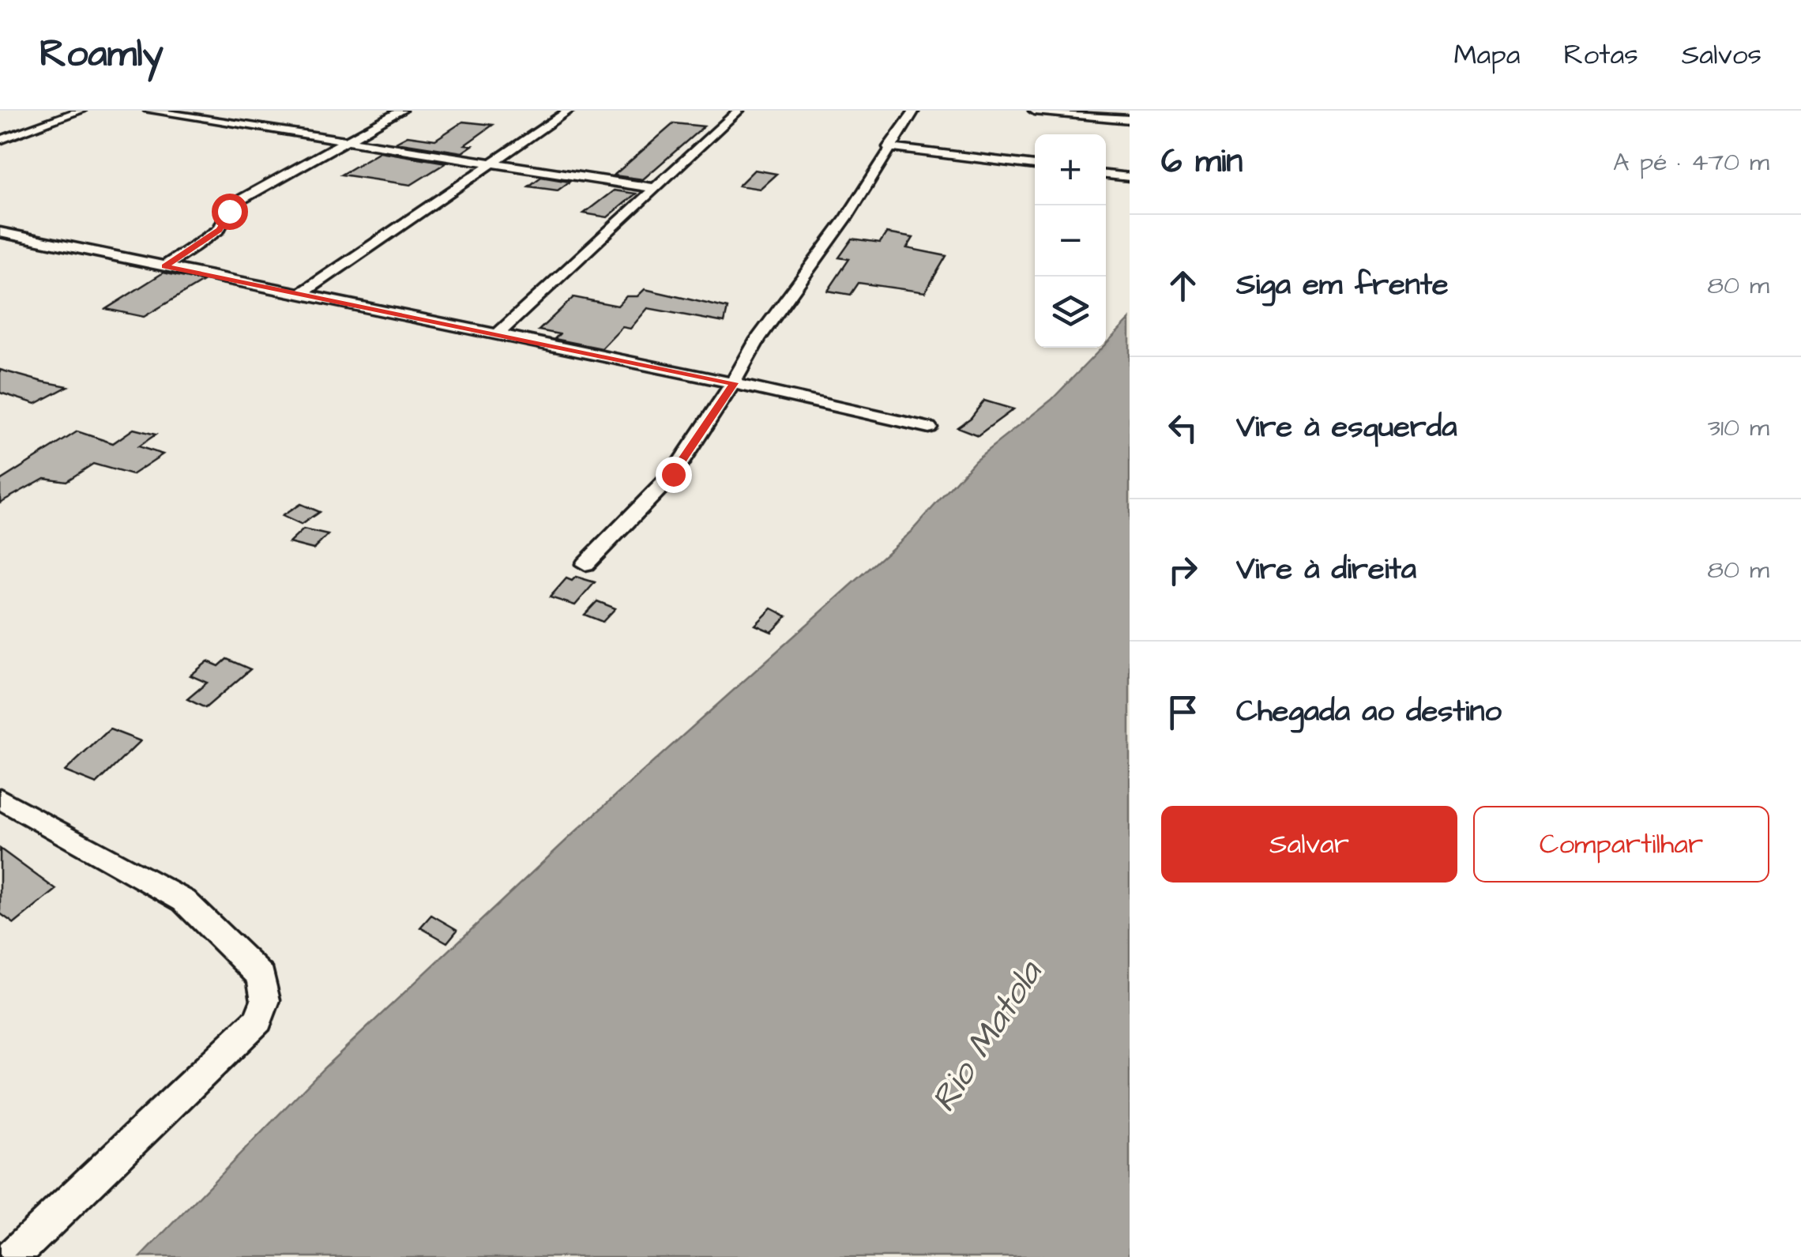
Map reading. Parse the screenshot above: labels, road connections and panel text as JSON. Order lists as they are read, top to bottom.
{
  "water": ["Rio Matola"],
  "page": {
    "header": "Roamly",
    "nav": ["Mapa", "Rotas", "Salvos"],
    "heading": ["6 min", "A pé · 470 m"],
    "map_buttons": ["+", "−"],
    "list": [
      ["Siga em frente", "80 m"],
      ["Vire à esquerda", "310 m"],
      ["Vire à direita", "80 m"],
      "Chegada ao destino"
    ],
    "buttons": ["Salvar", "Compartilhar"]
  }
}
